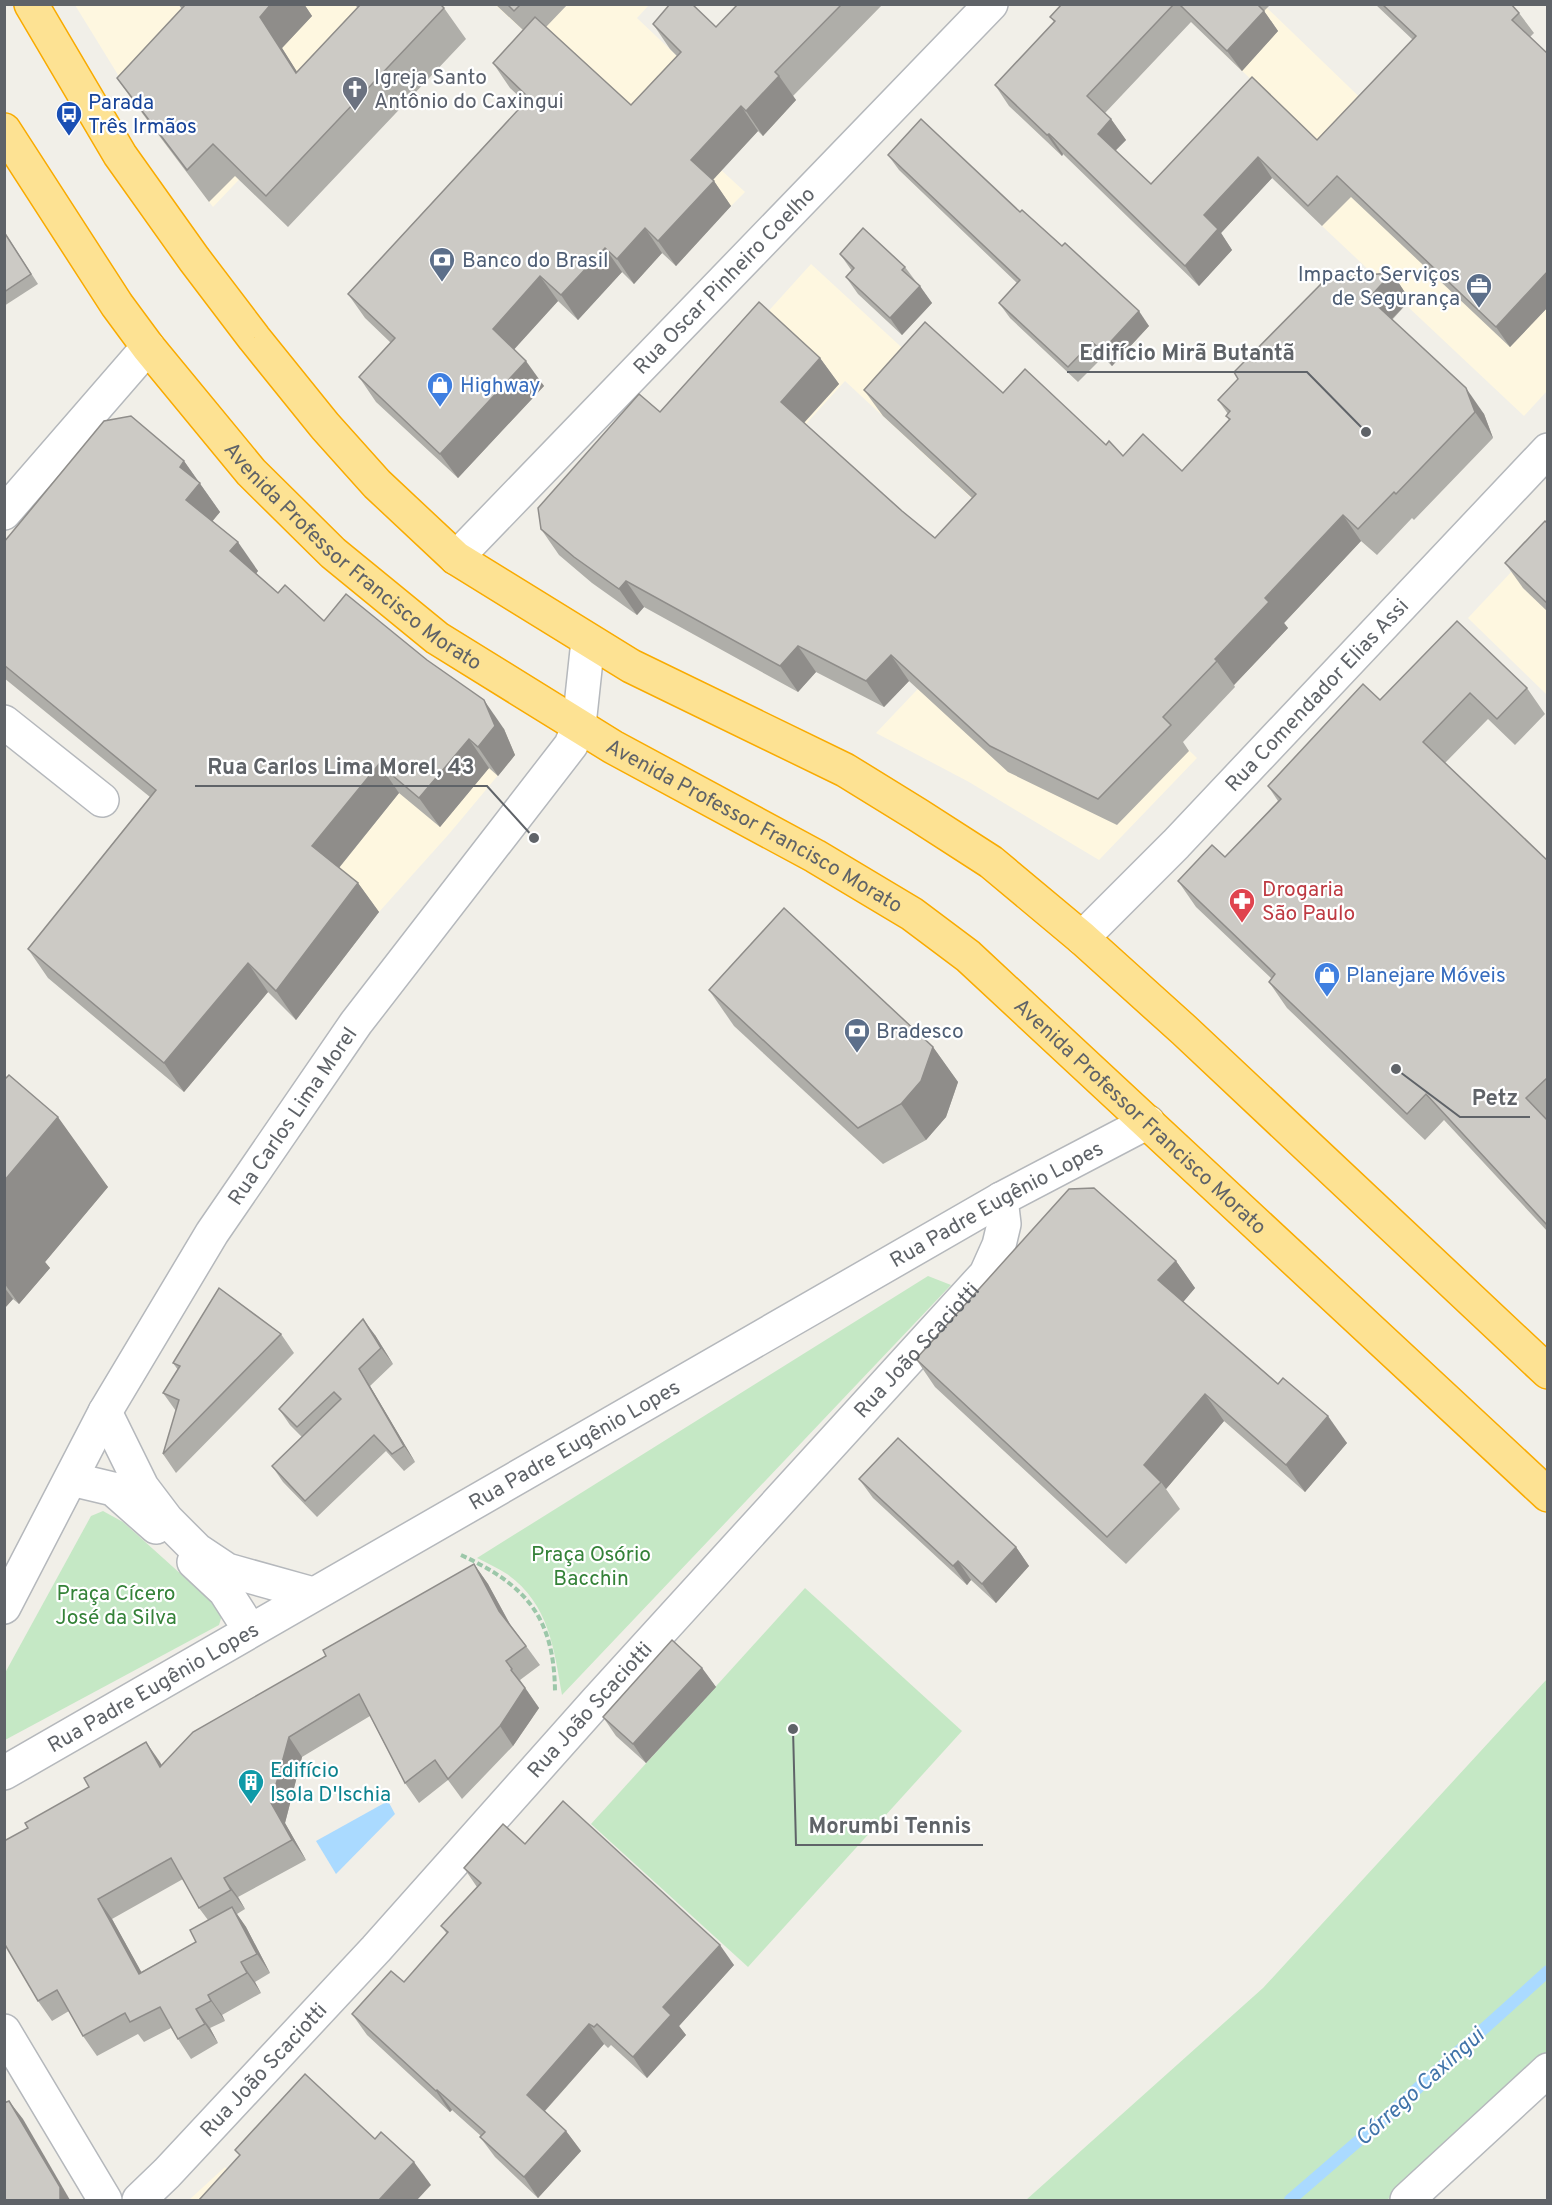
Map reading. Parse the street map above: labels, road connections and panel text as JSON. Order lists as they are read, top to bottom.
{
  "streets": {
    "highway": ["Avenida Professor Francisco Morato"],
    "street": [
      "Rua Oscar Pinheiro Coelho",
      "Rua Comendador Elias Assi",
      "Rua Carlos Lima Morel",
      "Rua Padre Eugênio Lopes",
      "Rua João Scaciotti"
    ]
  },
  "crossings": [
    ["Avenida Professor Francisco Morato", "Rua Carlos Lima Morel"],
    ["Avenida Professor Francisco Morato", "Rua Padre Eugênio Lopes"],
    ["Rua Padre Eugênio Lopes", "Rua João Scaciotti"]
  ],
  "water": ["Córrego Caxingui"],
  "parks": ["Praça Osório Bacchin", "Praça Cícero José da Silva"],
  "places": {
    "church": ["Igreja Santo Antônio do Caxingui"],
    "bus stop": ["Parada Três Irmãos"],
    "bank": ["Banco do Brasil", "Bradesco"],
    "office": ["Impacto Serviços de Segurança"],
    "shop": ["Highway", "Planejare Móveis"],
    "other": [
      "Edifício Mirã Butantã",
      "Rua Carlos Lima Morel, 43",
      "Petz",
      "Morumbi Tennis"
    ],
    "pharmacy": ["Drogaria São Paulo"],
    "building": ["Edifício Isola D'Ischia"]
  }
}
